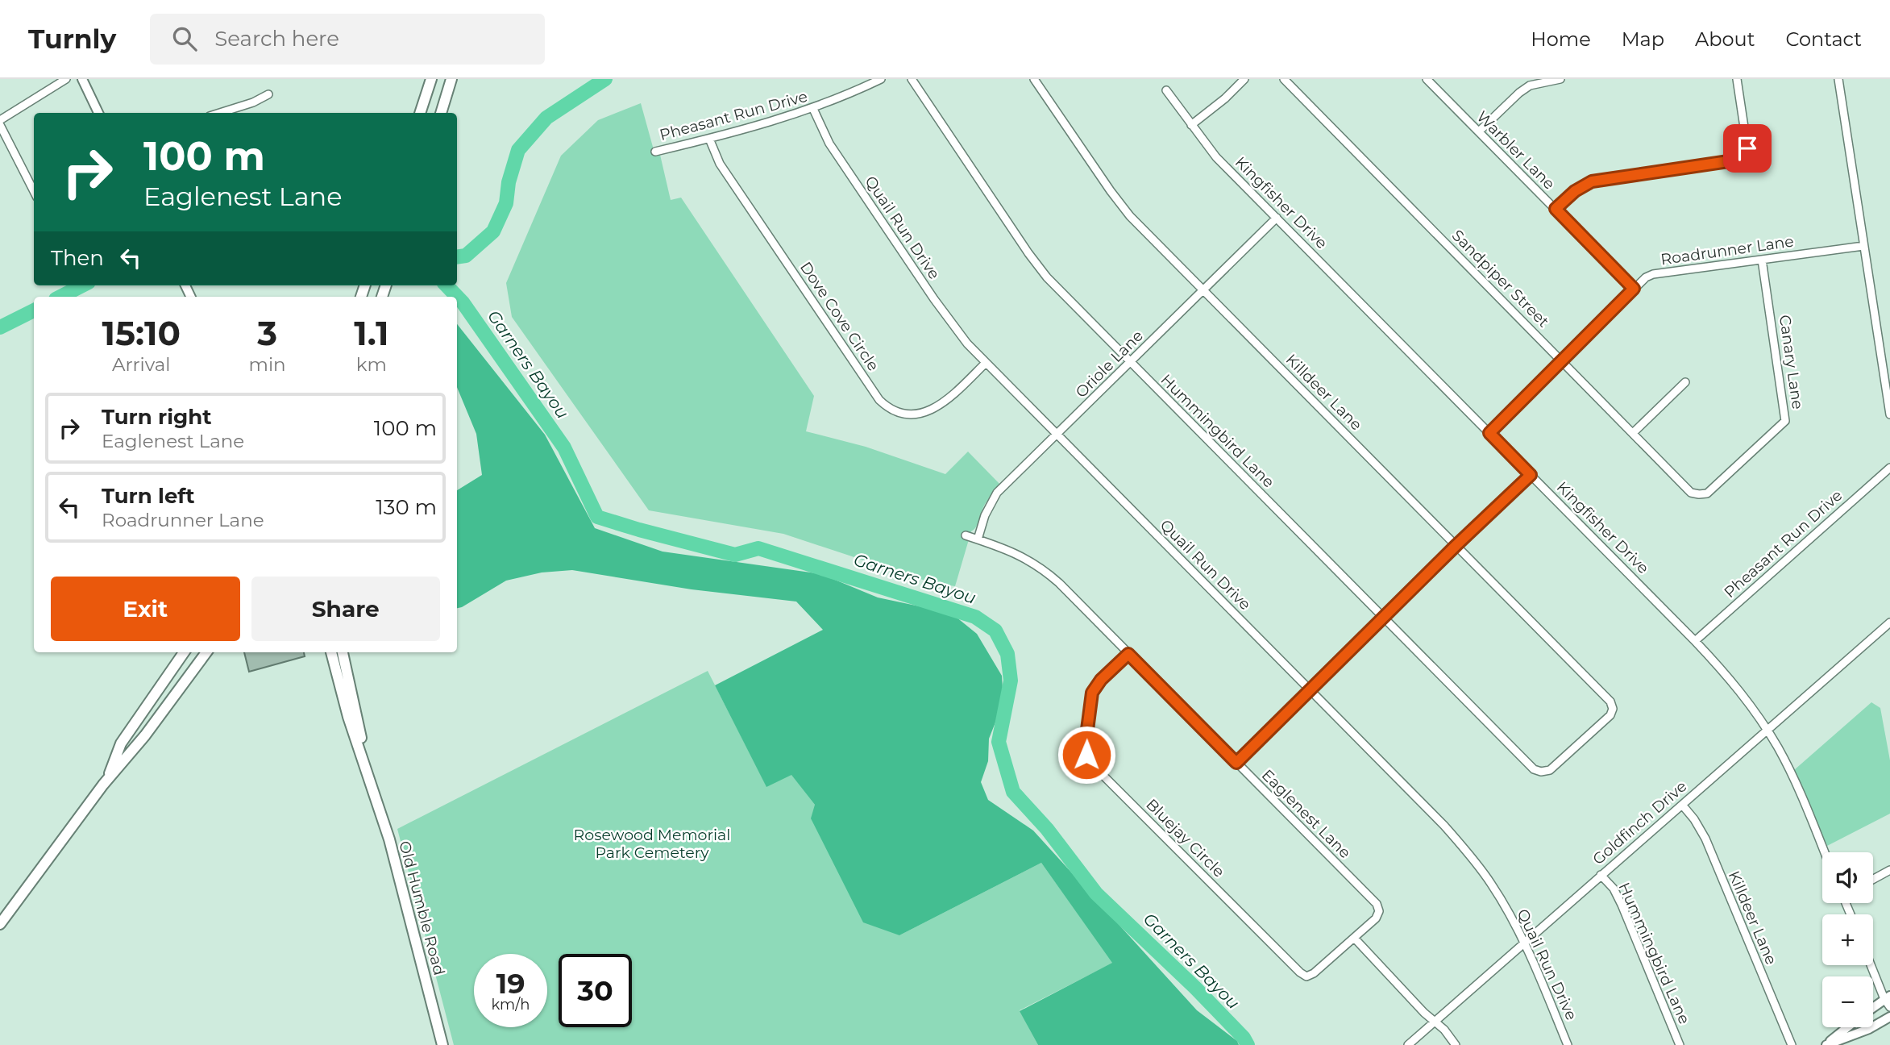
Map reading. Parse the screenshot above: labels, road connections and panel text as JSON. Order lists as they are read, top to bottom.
{
  "streets": {
    "main road": ["Old Humble Road"],
    "street": [
      "Pheasant Run Drive",
      "Warbler Lane",
      "Kingfisher Drive",
      "Quail Run Drive",
      "Roadrunner Lane",
      "Sandpiper Street",
      "Dove Cove Circle",
      "Canary Lane",
      "Oriole Lane",
      "Killdeer Lane",
      "Hummingbird Lane",
      "Eaglenest Lane",
      "Goldfinch Drive",
      "Bluejay Circle"
    ]
  },
  "crossings": [
    ["Pheasant Run Drive", "Kingfisher Drive"],
    ["Pheasant Run Drive", "Quail Run Drive"],
    ["Pheasant Run Drive", "Dove Cove Circle"],
    ["Warbler Lane", "Roadrunner Lane"],
    ["Kingfisher Drive", "Roadrunner Lane"],
    ["Kingfisher Drive", "Oriole Lane"],
    ["Kingfisher Drive", "Goldfinch Drive"],
    ["Quail Run Drive", "Dove Cove Circle"],
    ["Quail Run Drive", "Oriole Lane"],
    ["Quail Run Drive", "Goldfinch Drive"],
    ["Roadrunner Lane", "Sandpiper Street"],
    ["Roadrunner Lane", "Canary Lane"],
    ["Sandpiper Street", "Canary Lane"],
    ["Oriole Lane", "Killdeer Lane"],
    ["Oriole Lane", "Hummingbird Lane"],
    ["Oriole Lane", "Eaglenest Lane"],
    ["Killdeer Lane", "Hummingbird Lane"],
    ["Killdeer Lane", "Goldfinch Drive"],
    ["Hummingbird Lane", "Goldfinch Drive"],
    ["Eaglenest Lane", "Bluejay Circle"]
  ],
  "water": ["Garners Bayou"],
  "parks": ["Rosewood Memorial Park Cemetery"],
  "page": {
    "header": "Turnly",
    "search": "Search here",
    "nav": [
      "Home",
      "Map",
      "About",
      "Contact"
    ],
    "turn": ["100 m", "Eaglenest Lane"],
    "then": "Then",
    "eta": [
      "15:10",
      "Arrival",
      "3",
      "min",
      "1.1",
      "km"
    ],
    "list": [
      {
        "name": "Turn right",
        "note": "Eaglenest Lane",
        "value": "100 m"
      },
      {
        "name": "Turn left",
        "note": "Roadrunner Lane",
        "value": "130 m"
      }
    ],
    "buttons": ["Exit", "Share"],
    "map_buttons": ["+", "−"],
    "speed": "19 km/h",
    "limit": "30"
  }
}
